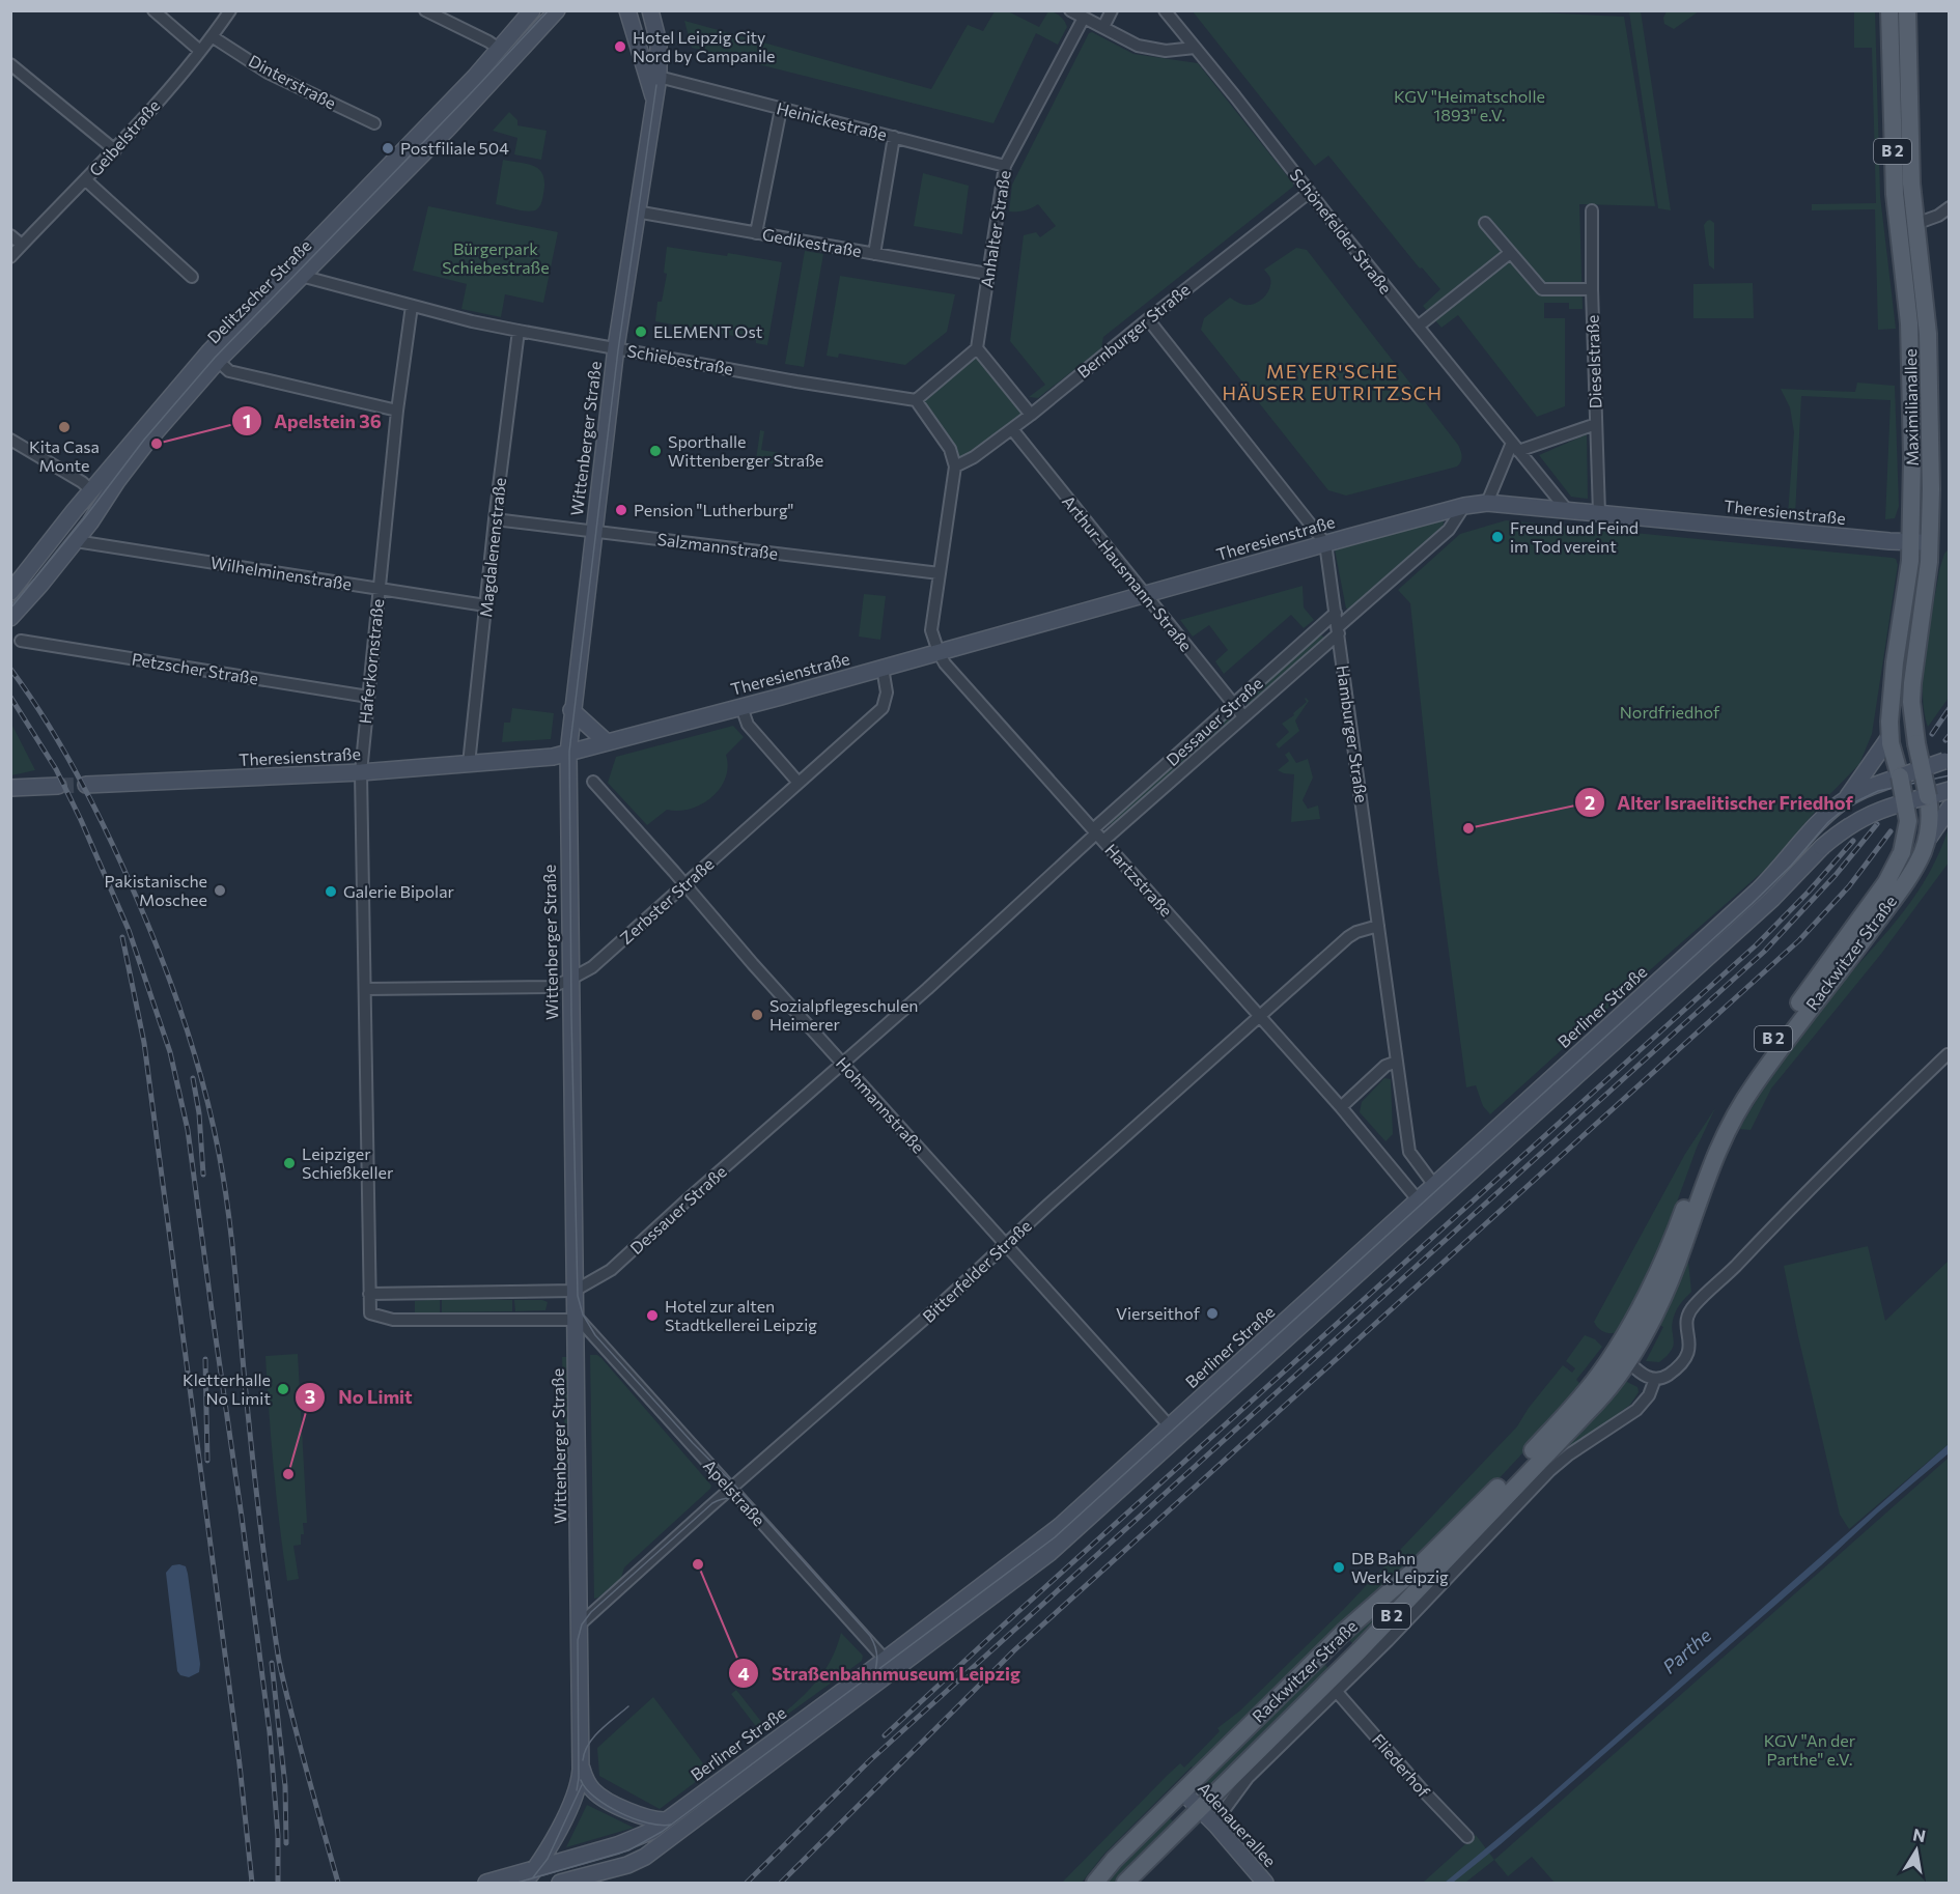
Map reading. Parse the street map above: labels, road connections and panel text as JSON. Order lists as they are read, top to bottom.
{
  "streets": {
    "main road": [
      "B 2",
      "Delitzscher Straße",
      "Maximilianallee",
      "Wittenberger Straße",
      "Theresienstraße",
      "Rackwitzer Straße",
      "Berliner Straße",
      "Adenauerallee"
    ],
    "street": [
      "Dinterstraße",
      "Heinickestraße",
      "Geibelstraße",
      "Anhalter Straße",
      "Schönefelder Straße",
      "Gedikestraße",
      "Bernburger Straße",
      "Schiebestraße",
      "Dieselstraße",
      "Salzmannstraße",
      "Magdalenenstraße",
      "Wilhelminenstraße",
      "Arthur-Hausmann-Straße",
      "Haferkornstraße",
      "Petzscher Straße",
      "Dessauer Straße",
      "Hamburger Straße",
      "Hartzstraße",
      "Zerbster Straße",
      "Hohmannstraße",
      "Bitterfelder Straße",
      "Apelstraße",
      "Fliederhof"
    ]
  },
  "crossings": [
    ["Dinterstraße", "Geibelstraße"],
    ["Heinickestraße", "Anhalter Straße"],
    ["Heinickestraße", "Wittenberger Straße"],
    ["Anhalter Straße", "Gedikestraße"],
    ["Schönefelder Straße", "Bernburger Straße"],
    ["Schönefelder Straße", "Theresienstraße"],
    ["Gedikestraße", "Wittenberger Straße"],
    ["Delitzscher Straße", "Schiebestraße"],
    ["Delitzscher Straße", "Wilhelminenstraße"],
    ["Bernburger Straße", "Arthur-Hausmann-Straße"],
    ["Bernburger Straße", "Hamburger Straße"],
    ["Schiebestraße", "Wittenberger Straße"],
    ["Schiebestraße", "Magdalenenstraße"],
    ["Schiebestraße", "Haferkornstraße"],
    ["Dieselstraße", "Theresienstraße"],
    ["Maximilianallee", "Theresienstraße"],
    ["Maximilianallee", "Rackwitzer Straße"],
    ["Maximilianallee", "Berliner Straße"],
    ["Wittenberger Straße", "Theresienstraße"],
    ["Wittenberger Straße", "Salzmannstraße"],
    ["Wittenberger Straße", "Dessauer Straße"],
    ["Wittenberger Straße", "Zerbster Straße"],
    ["Wittenberger Straße", "Berliner Straße"],
    ["Wittenberger Straße", "Bitterfelder Straße"],
    ["Wittenberger Straße", "Apelstraße"],
    ["Theresienstraße", "Magdalenenstraße"],
    ["Theresienstraße", "Arthur-Hausmann-Straße"],
    ["Theresienstraße", "Haferkornstraße"],
    ["Theresienstraße", "Dessauer Straße"],
    ["Theresienstraße", "Hamburger Straße"],
    ["Theresienstraße", "Hartzstraße"],
    ["Theresienstraße", "Zerbster Straße"],
    ["Salzmannstraße", "Magdalenenstraße"],
    ["Magdalenenstraße", "Wilhelminenstraße"],
    ["Wilhelminenstraße", "Haferkornstraße"],
    ["Arthur-Hausmann-Straße", "Dessauer Straße"],
    ["Haferkornstraße", "Petzscher Straße"],
    ["Haferkornstraße", "Dessauer Straße"],
    ["Haferkornstraße", "Zerbster Straße"],
    ["Dessauer Straße", "Hamburger Straße"],
    ["Dessauer Straße", "Hartzstraße"],
    ["Dessauer Straße", "Hohmannstraße"],
    ["Hamburger Straße", "Berliner Straße"],
    ["Hamburger Straße", "Bitterfelder Straße"],
    ["Hartzstraße", "Berliner Straße"],
    ["Hartzstraße", "Bitterfelder Straße"],
    ["Zerbster Straße", "Hohmannstraße"],
    ["Rackwitzer Straße", "Berliner Straße"],
    ["Rackwitzer Straße", "Adenauerallee"],
    ["Berliner Straße", "Hohmannstraße"],
    ["Berliner Straße", "Apelstraße"],
    ["Hohmannstraße", "Bitterfelder Straße"],
    ["Bitterfelder Straße", "Apelstraße"]
  ],
  "districts": ["MEYER'SCHE HÄUSER EUTRITZSCH"],
  "water": ["Parthe"],
  "parks": [
    "KGV \"Heimatscholle 1893\" e.V.",
    "Bürgerpark Schiebestraße",
    "Nordfriedhof",
    "KGV \"An der Parthe\" e.V."
  ],
  "places": [
    "Hotel Leipzig City Nord by Campanile",
    "Postfiliale 504",
    "ELEMENT Ost",
    "Kita Casa Monte",
    "Apelstein 36",
    "Sporthalle Wittenberger Straße",
    "Pension \"Lutherburg\"",
    "Freund und Feind im Tod vereint",
    "Alter Israelitischer Friedhof",
    "Pakistanische Moschee",
    "Galerie Bipolar",
    "Sozialpflegeschulen Heimerer",
    "Leipziger Schießkeller",
    "Vierseithof",
    "Hotel zur alten Stadtkellerei Leipzig",
    "Kletterhalle No Limit",
    "No Limit",
    "Straßenbahnmuseum Leipzig",
    "DB Bahn Werk Leipzig"
  ],
  "north": "top"
}
